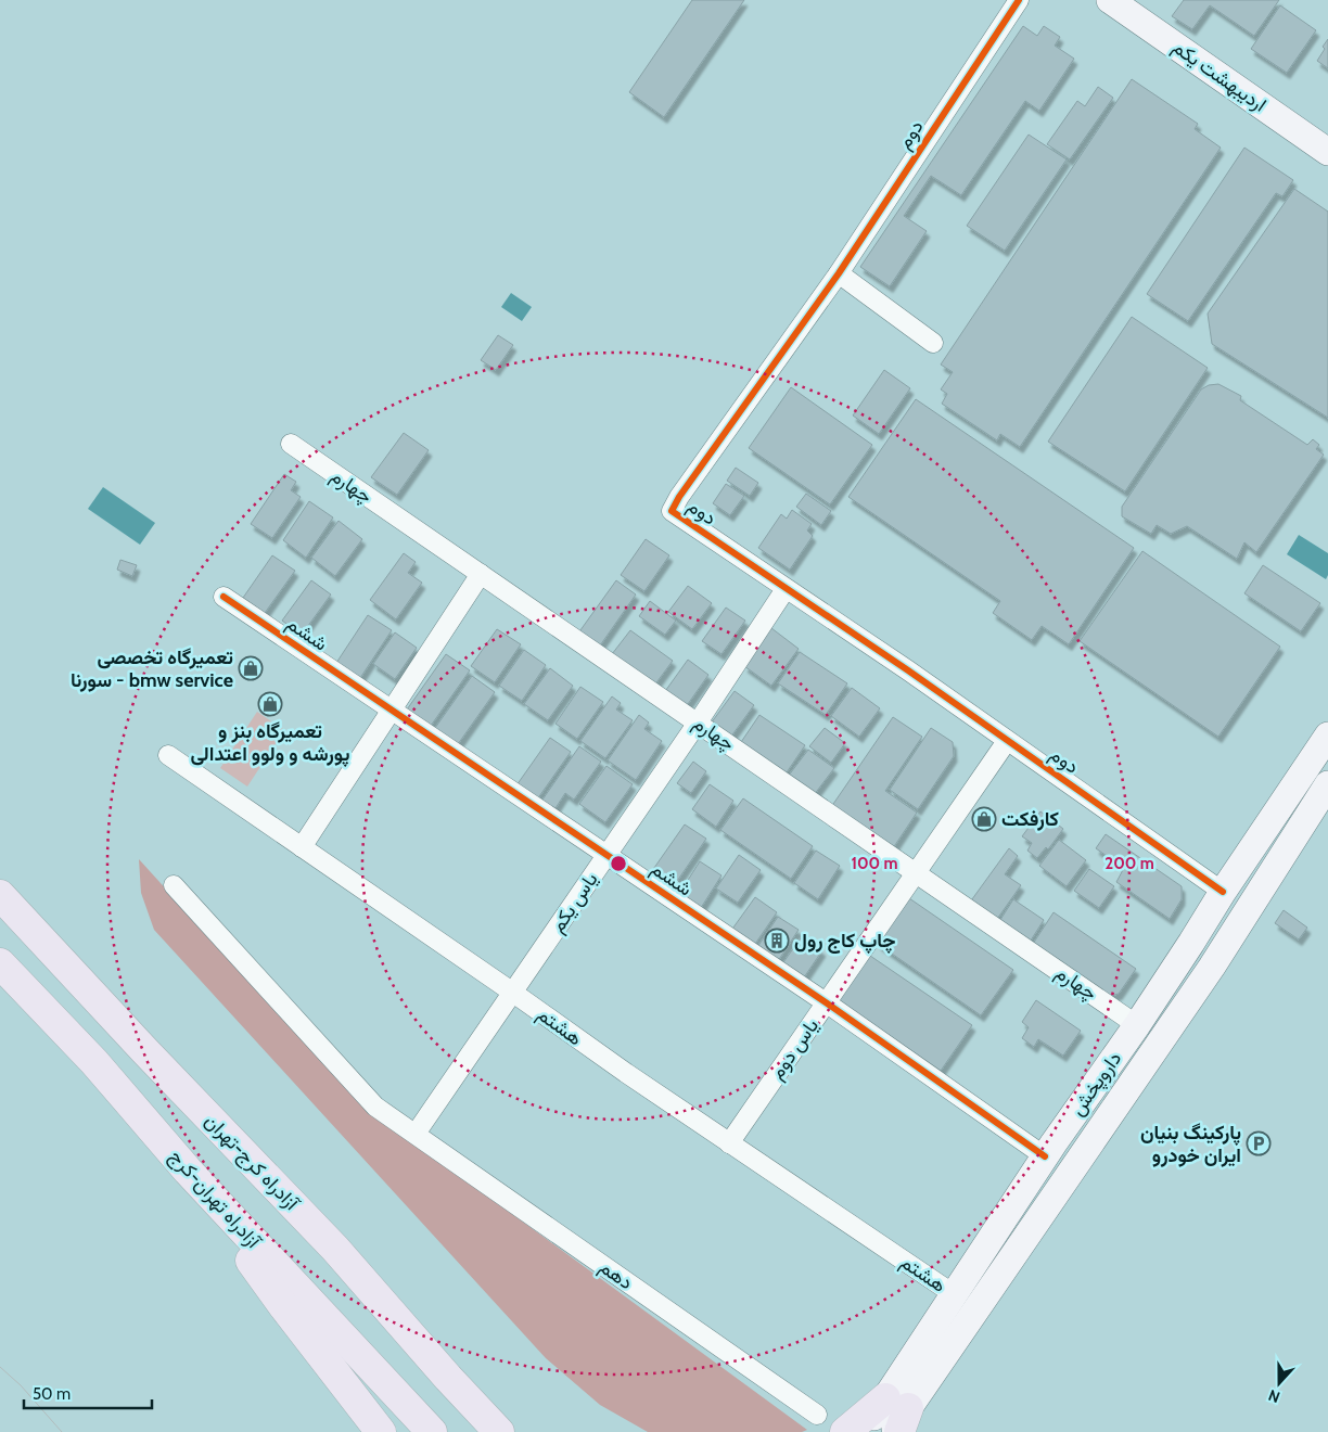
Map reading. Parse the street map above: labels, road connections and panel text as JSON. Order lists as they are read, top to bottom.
{
  "streets": {
    "highway": ["آزادراه کرج-تهران", "آزادراه تهران-کرج"],
    "street": [
      "اردیبهشت یکم",
      "دوم",
      "چهارم",
      "ششم",
      "یاس یکم",
      "هشتم",
      "یاس دوم",
      "داروپخش",
      "دهم"
    ]
  },
  "crossings": [
    ["دوم", "یاس یکم"],
    ["دوم", "یاس دوم"],
    ["دوم", "داروپخش"],
    ["چهارم", "یاس یکم"],
    ["چهارم", "یاس دوم"],
    ["چهارم", "داروپخش"],
    ["ششم", "یاس یکم"],
    ["ششم", "یاس دوم"],
    ["ششم", "داروپخش"],
    ["یاس یکم", "هشتم"],
    ["یاس یکم", "دهم"],
    ["هشتم", "یاس دوم"],
    ["هشتم", "داروپخش"]
  ],
  "places": {
    "shop": ["تعمیرگاه تخصصی سورنا - bmw service", "تعمیرگاه بنز و پورشه و ولوو اعتدالی", "کارفکت"],
    "building": ["چاپ کاج رول"],
    "parking": ["پارکینگ بنیان ایران خودرو"]
  },
  "scale_bar": "50 m",
  "north": "bottom",
  "rings": ["100 m", "200 m"]
}
